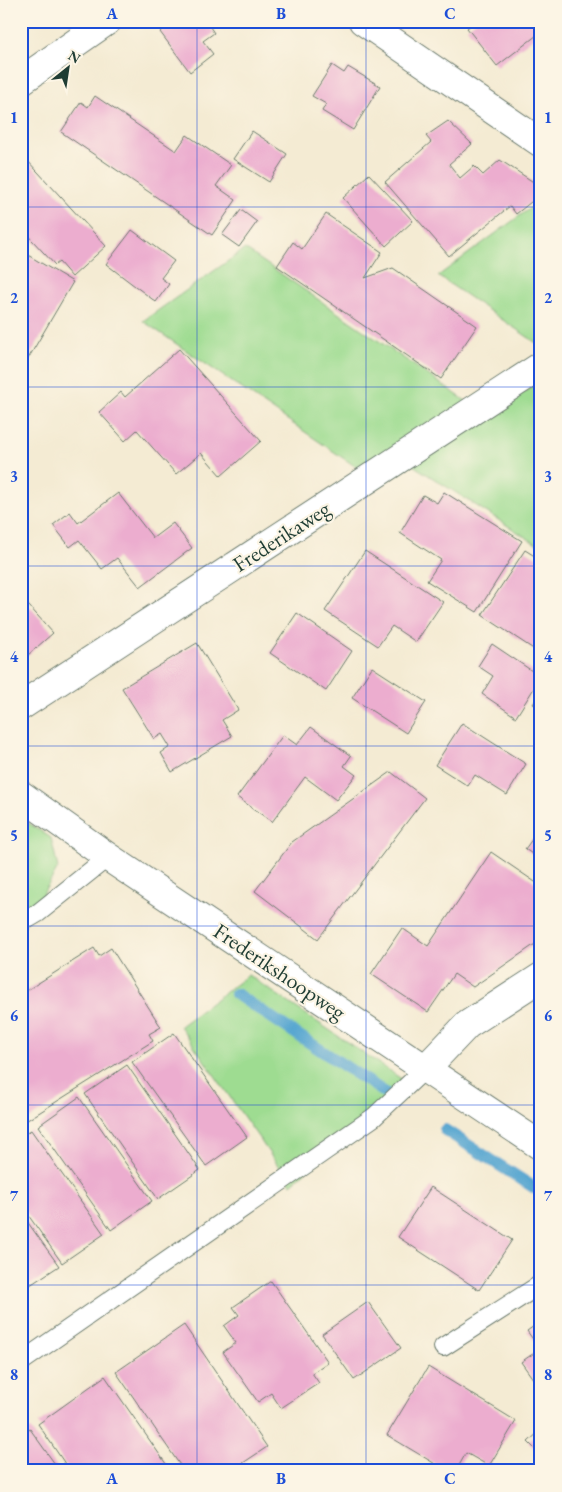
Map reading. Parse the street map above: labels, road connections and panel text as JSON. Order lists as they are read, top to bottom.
{
  "streets": {
    "street": ["Frederikaweg", "Frederikshoopweg"]
  },
  "north": "top right",
  "grid": {
    "columns": ["A", "B", "C"],
    "rows": [
      "1",
      "2",
      "3",
      "4",
      "5",
      "6",
      "7",
      "8"
    ]
  }
}
